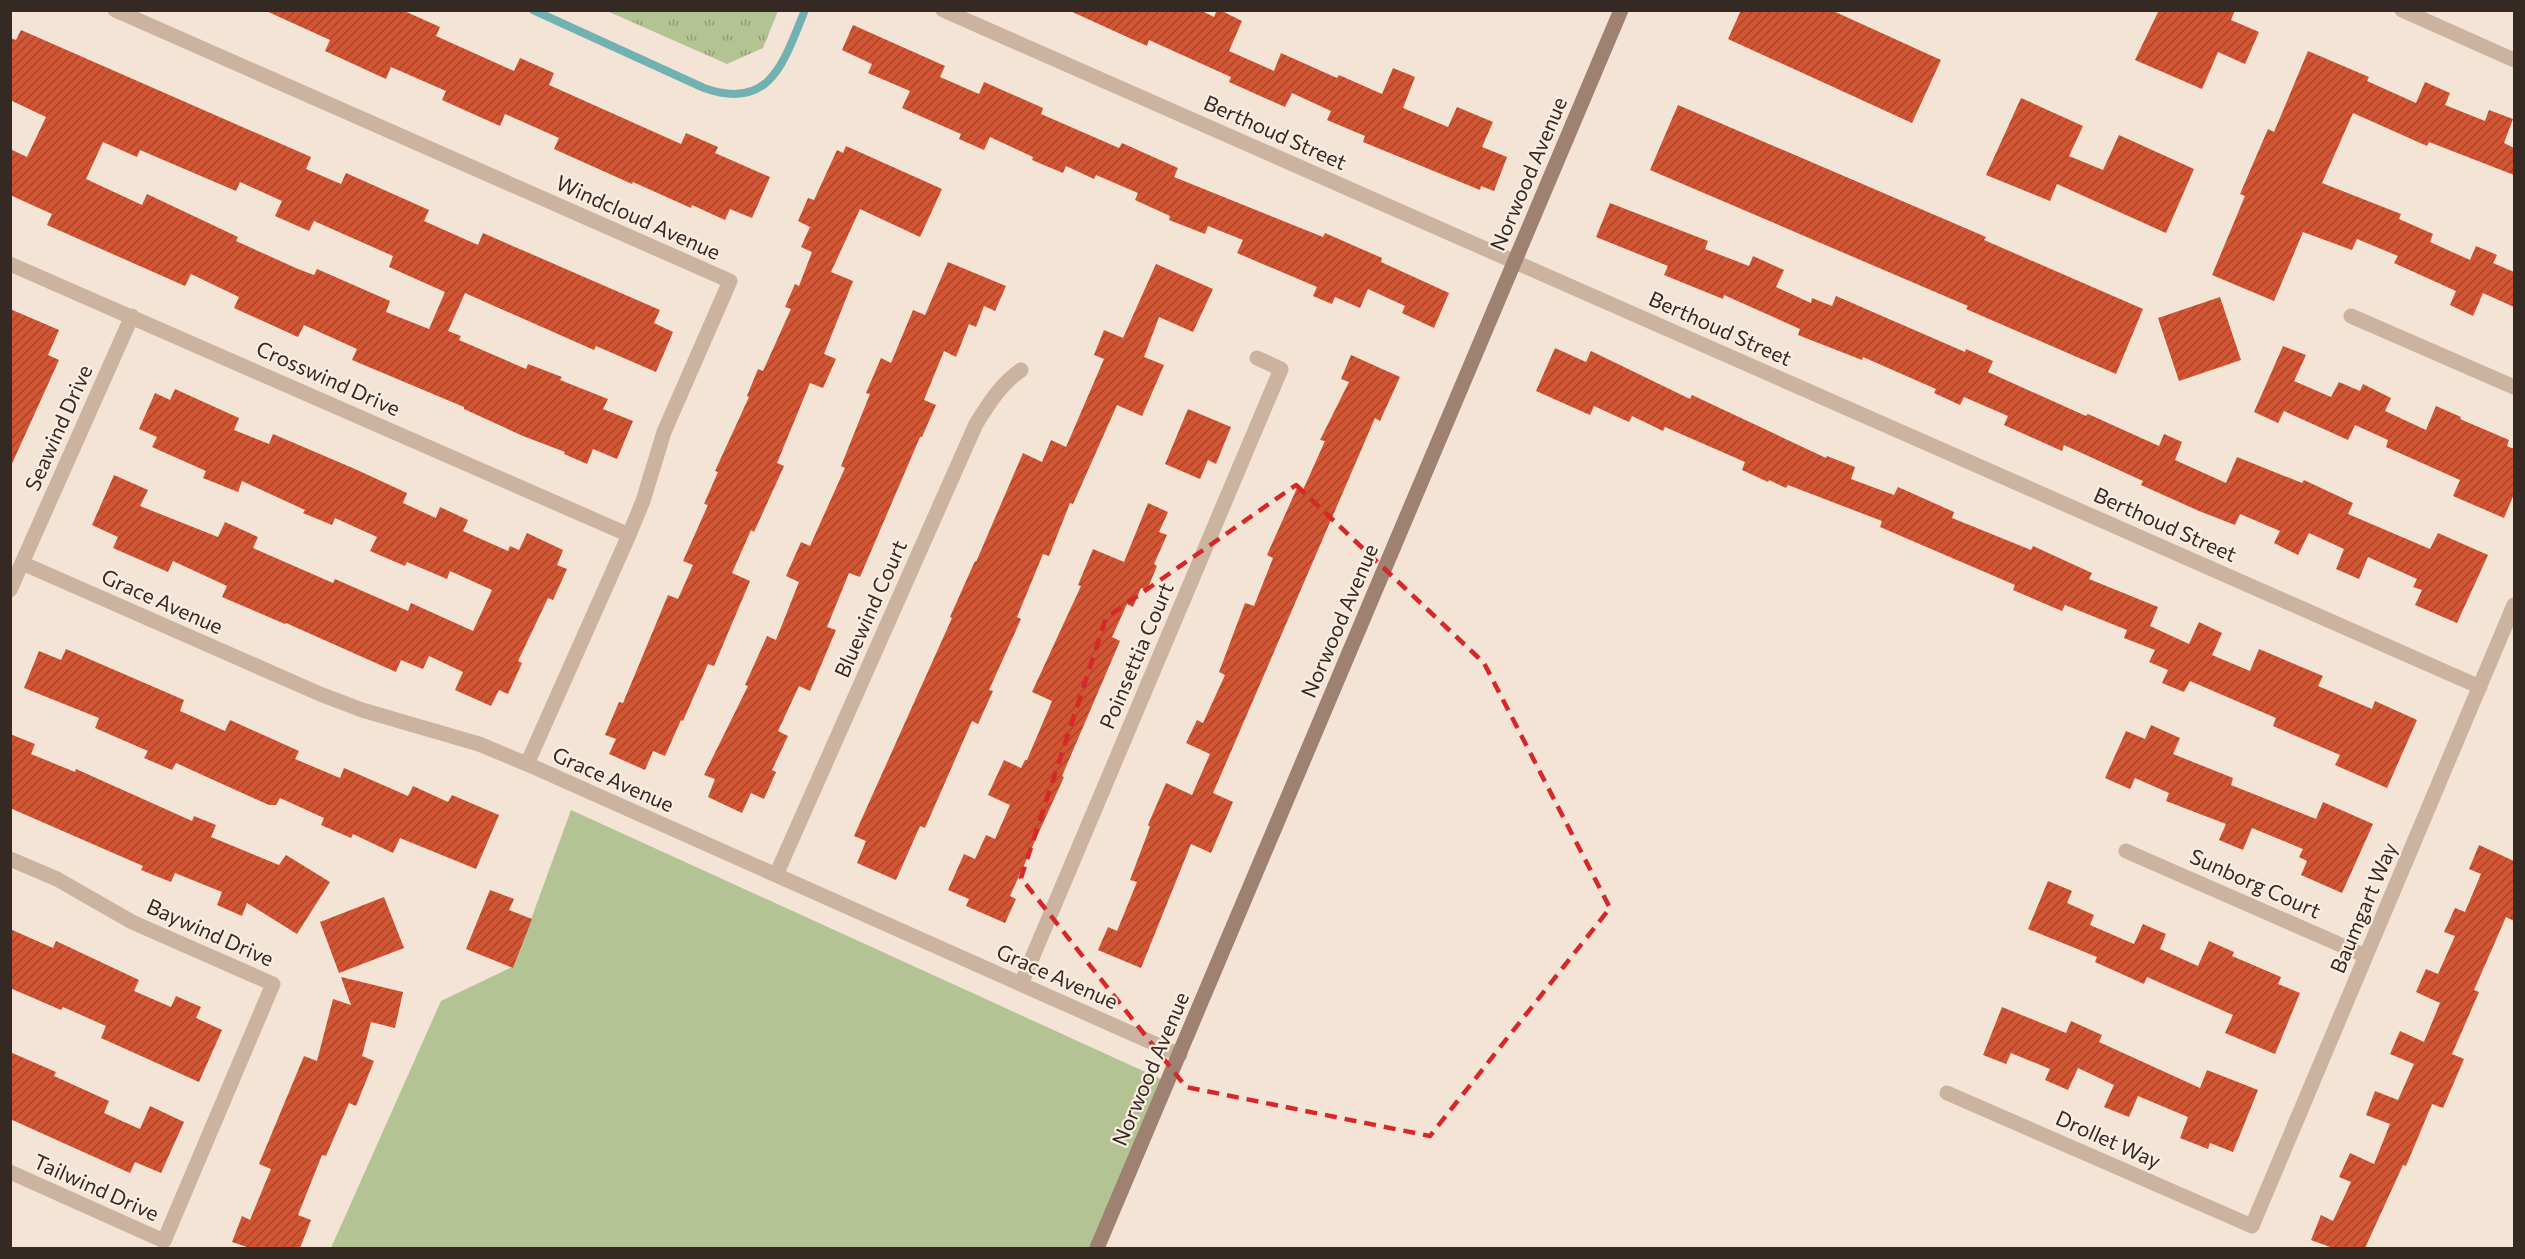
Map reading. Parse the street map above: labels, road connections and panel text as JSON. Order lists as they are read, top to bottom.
{
  "streets": {
    "main road": ["Norwood Avenue"],
    "street": [
      "Berthoud Street",
      "Windcloud Avenue",
      "Crosswind Drive",
      "Seawind Drive",
      "Grace Avenue",
      "Bluewind Court",
      "Poinsettia Court",
      "Sunborg Court",
      "Baumgart Way",
      "Baywind Drive",
      "Drollet Way",
      "Tailwind Drive"
    ]
  },
  "crossings": [
    ["Berthoud Street", "Norwood Avenue"],
    ["Berthoud Street", "Baumgart Way"],
    ["Norwood Avenue", "Grace Avenue"],
    ["Windcloud Avenue", "Crosswind Drive"],
    ["Windcloud Avenue", "Grace Avenue"],
    ["Crosswind Drive", "Seawind Drive"],
    ["Seawind Drive", "Grace Avenue"],
    ["Grace Avenue", "Bluewind Court"],
    ["Grace Avenue", "Poinsettia Court"],
    ["Sunborg Court", "Baumgart Way"],
    ["Baumgart Way", "Drollet Way"],
    ["Baywind Drive", "Tailwind Drive"]
  ]
}
